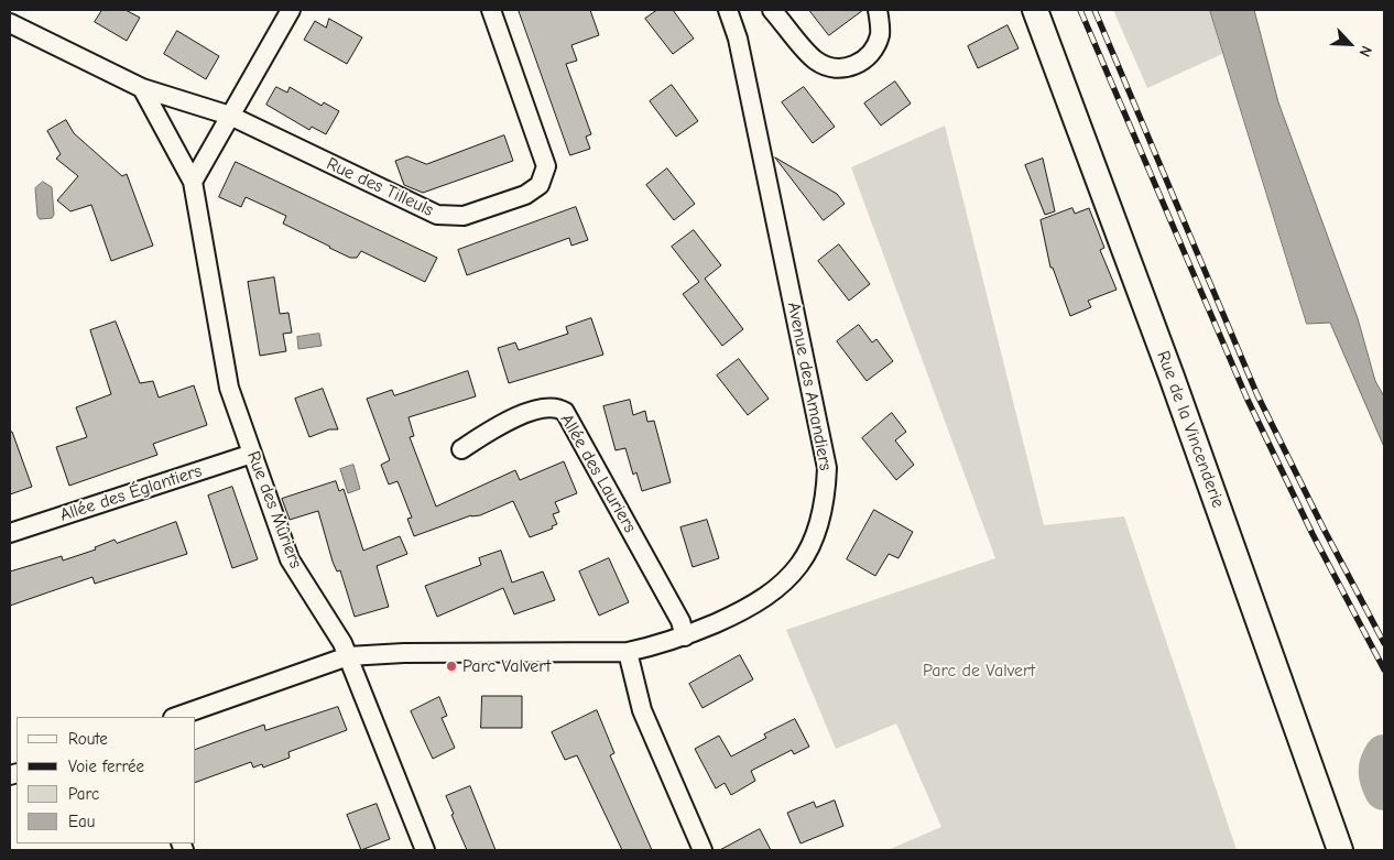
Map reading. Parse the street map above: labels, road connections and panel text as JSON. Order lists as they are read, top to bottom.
{
  "streets": {
    "main road": ["Rue de la Vincenderie"],
    "street": [
      "Rue des Tilleuls",
      "Avenue des Amandiers",
      "Allée des Lauriers",
      "Allée des Églantiers",
      "Rue des Mûriers"
    ]
  },
  "crossings": [
    ["Rue des Tilleuls", "Rue des Mûriers"],
    ["Avenue des Amandiers", "Allée des Lauriers"],
    ["Avenue des Amandiers", "Rue des Mûriers"],
    ["Allée des Églantiers", "Rue des Mûriers"]
  ],
  "parks": ["Parc de Valvert"],
  "places": ["Parc Valvert"],
  "legend": [
    "Route",
    "Voie ferrée",
    "Parc",
    "Eau"
  ],
  "north": "bottom right"
}
